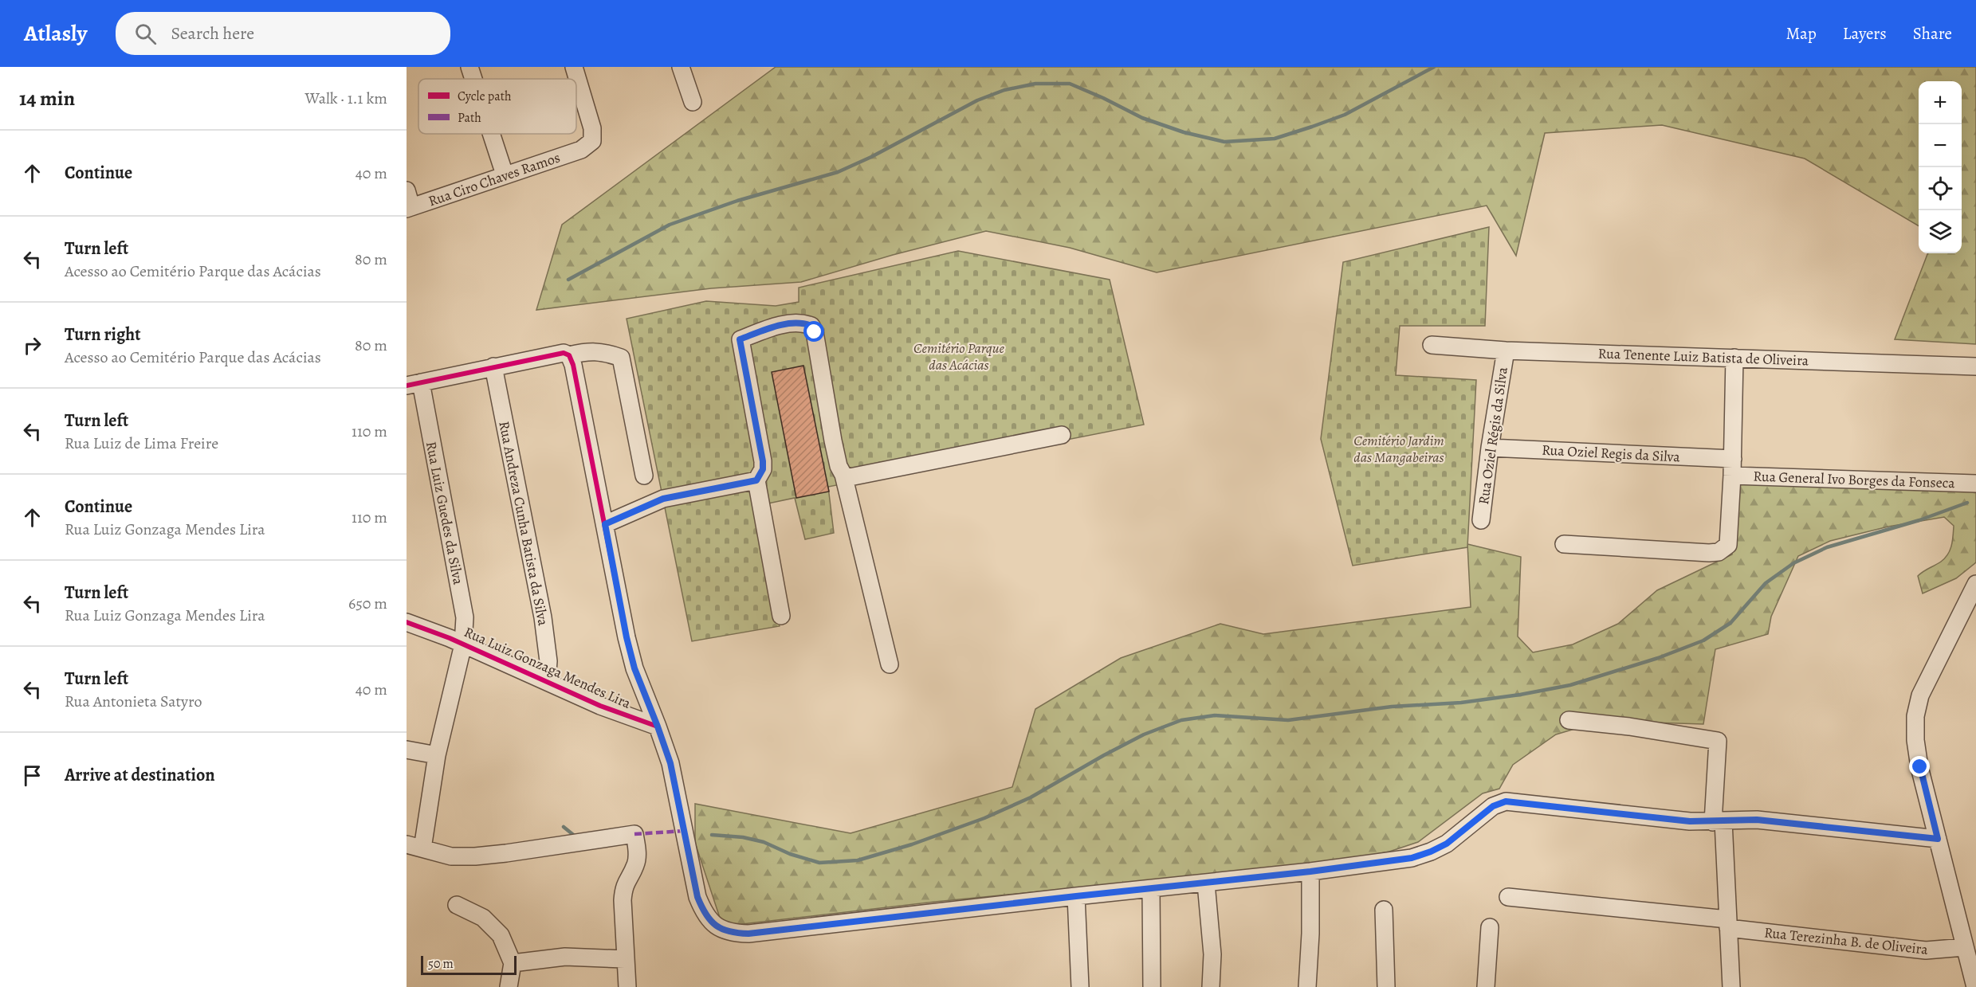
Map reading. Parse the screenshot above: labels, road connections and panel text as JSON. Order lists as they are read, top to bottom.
{
  "streets": {
    "street": [
      "Rua Ciro Chaves Ramos",
      "Rua Tenente Luiz Batista de Oliveira",
      "Rua Oziel Régis da Silva",
      "Rua Oziel Regis da Silva",
      "Rua General Ivo Borges da Fonseca",
      "Rua Luiz Guedes da Silva",
      "Rua Andreza Cunha Batista da Silva",
      "Rua Luiz Gonzaga Mendes Lira",
      "Rua Terezinha B. de Oliveira"
    ]
  },
  "crossings": [
    ["Rua Tenente Luiz Batista de Oliveira", "Rua Oziel Régis da Silva"],
    ["Rua Oziel Régis da Silva", "Rua Oziel Regis da Silva"],
    ["Rua Luiz Guedes da Silva", "Rua Luiz Gonzaga Mendes Lira"],
    ["Rua Andreza Cunha Batista da Silva", "Rua Luiz Gonzaga Mendes Lira"]
  ],
  "parks": ["Cemitério Parque das Acácias", "Cemitério Jardim das Mangabeiras"],
  "legend": ["Cycle path", "Path"],
  "scale_bar": "50 m",
  "page": {
    "header": "Atlasly",
    "search": "Search here",
    "nav": ["Map", "Layers", "Share"],
    "heading": ["14 min", "Walk · 1.1 km"],
    "map_buttons": ["+", "−"],
    "list": [
      ["Continue", "40 m"],
      ["Turn left", "Acesso ao Cemitério Parque das Acácias", "80 m"],
      ["Turn right", "Acesso ao Cemitério Parque das Acácias", "80 m"],
      ["Turn left", "Rua Luiz de Lima Freire", "110 m"],
      ["Continue", "Rua Luiz Gonzaga Mendes Lira", "110 m"],
      ["Turn left", "Rua Luiz Gonzaga Mendes Lira", "650 m"],
      ["Turn left", "Rua Antonieta Satyro", "40 m"],
      "Arrive at destination"
    ],
    "scale": "50 m"
  }
}
